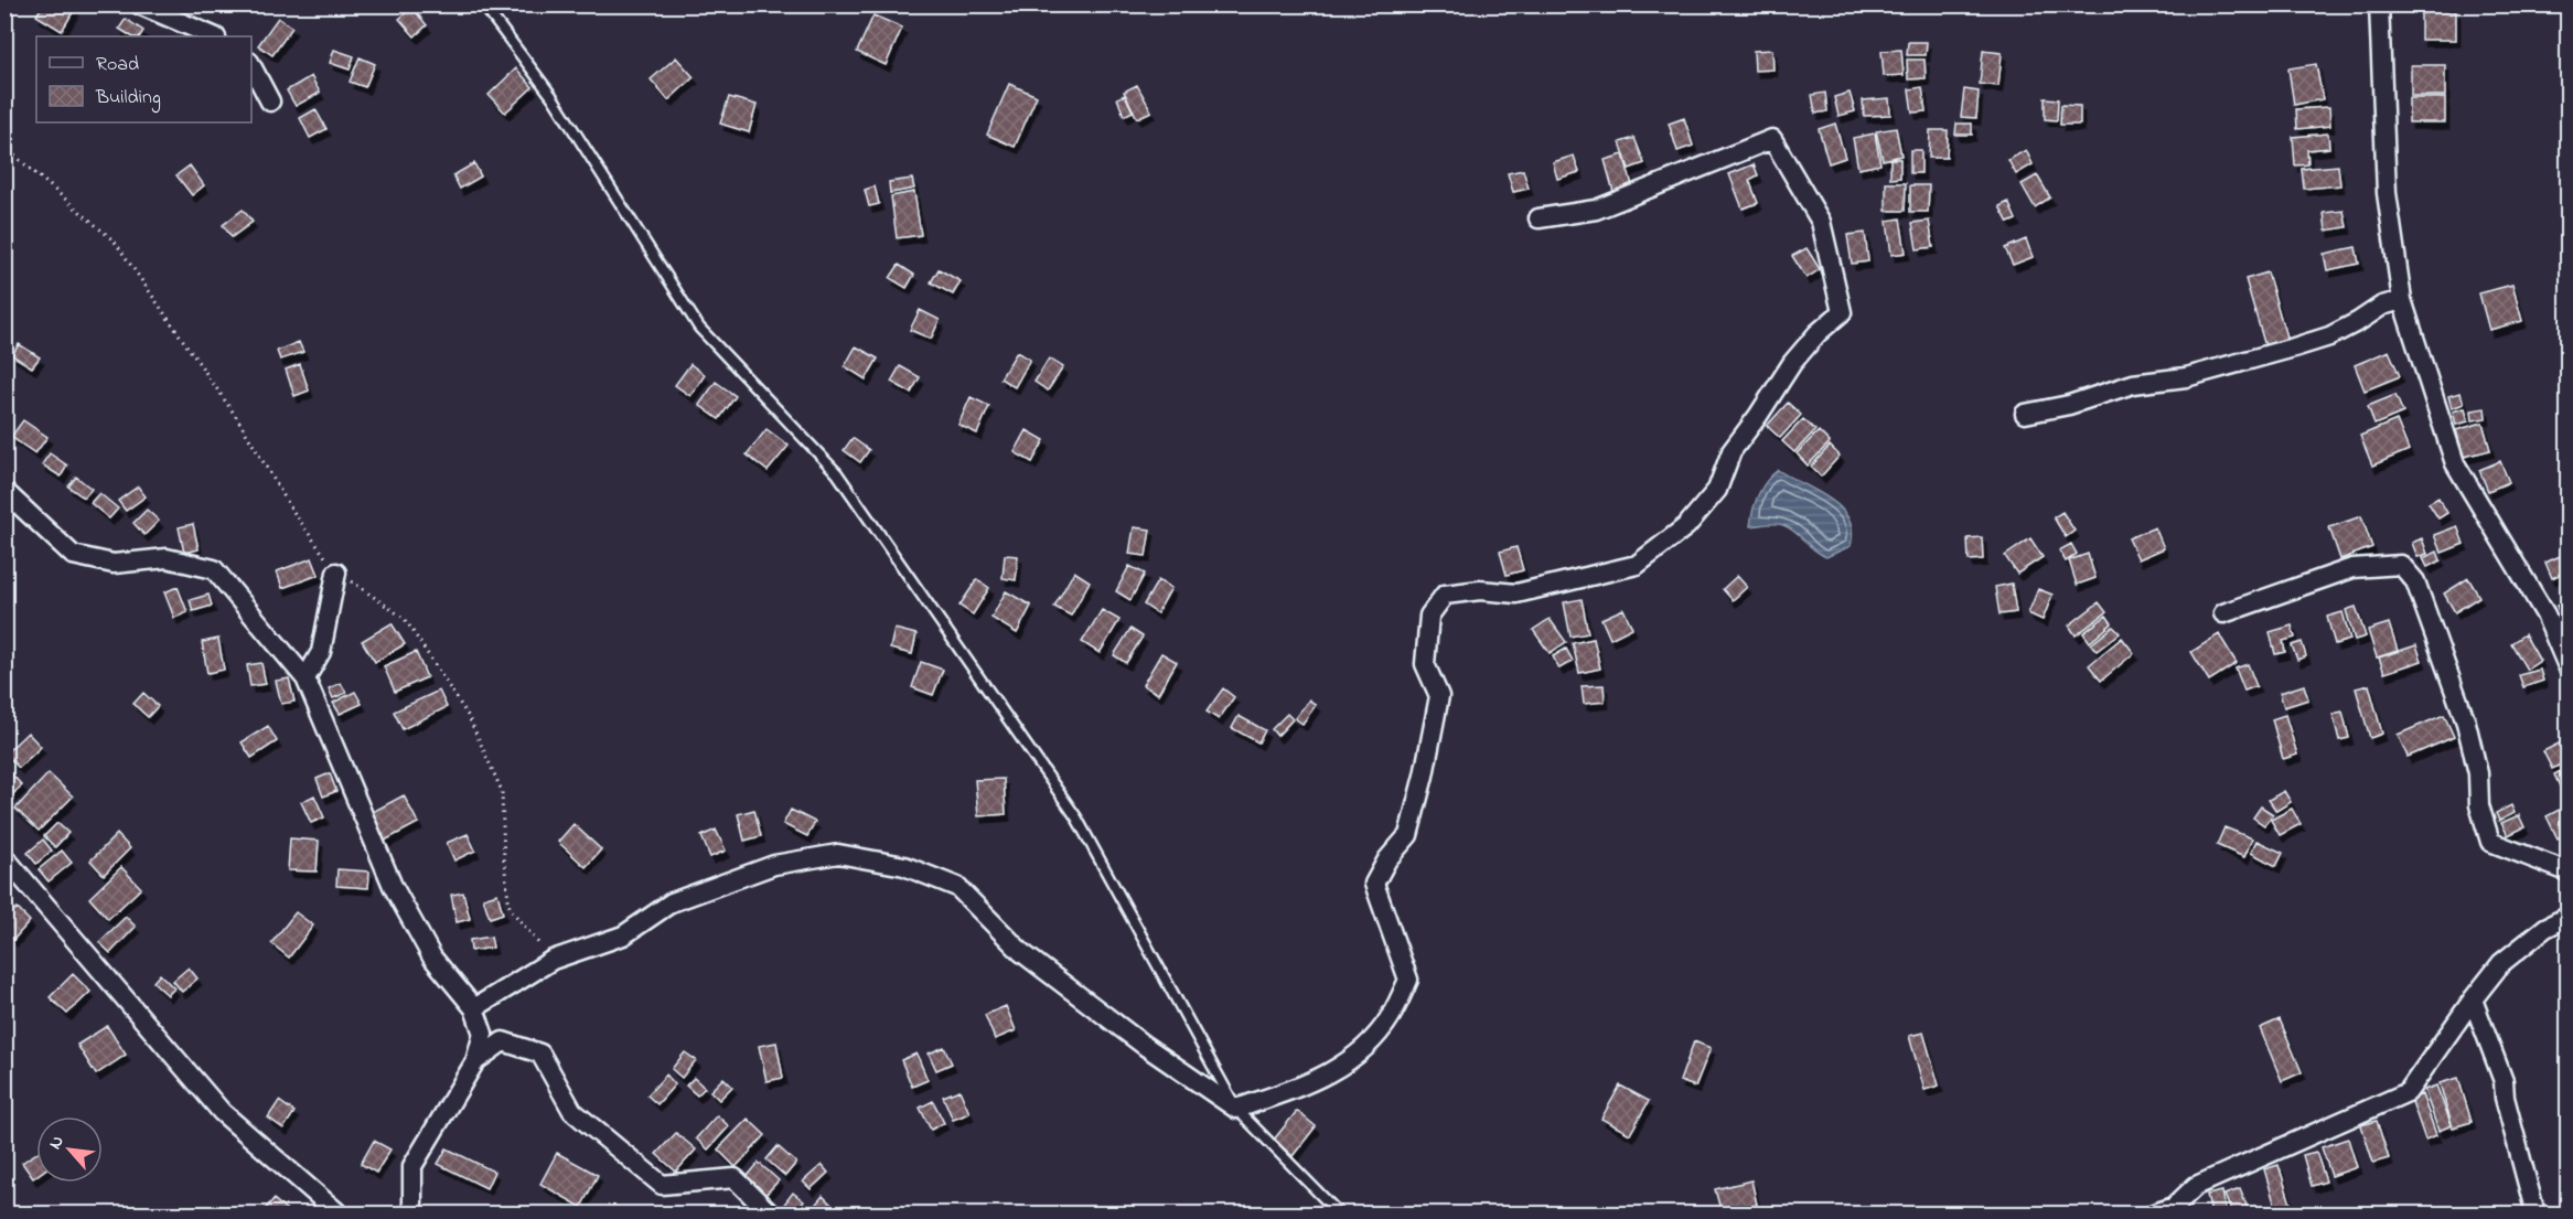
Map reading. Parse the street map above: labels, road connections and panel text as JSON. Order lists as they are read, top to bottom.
{
  "legend": ["Road", "Building"],
  "north": "top left"
}
